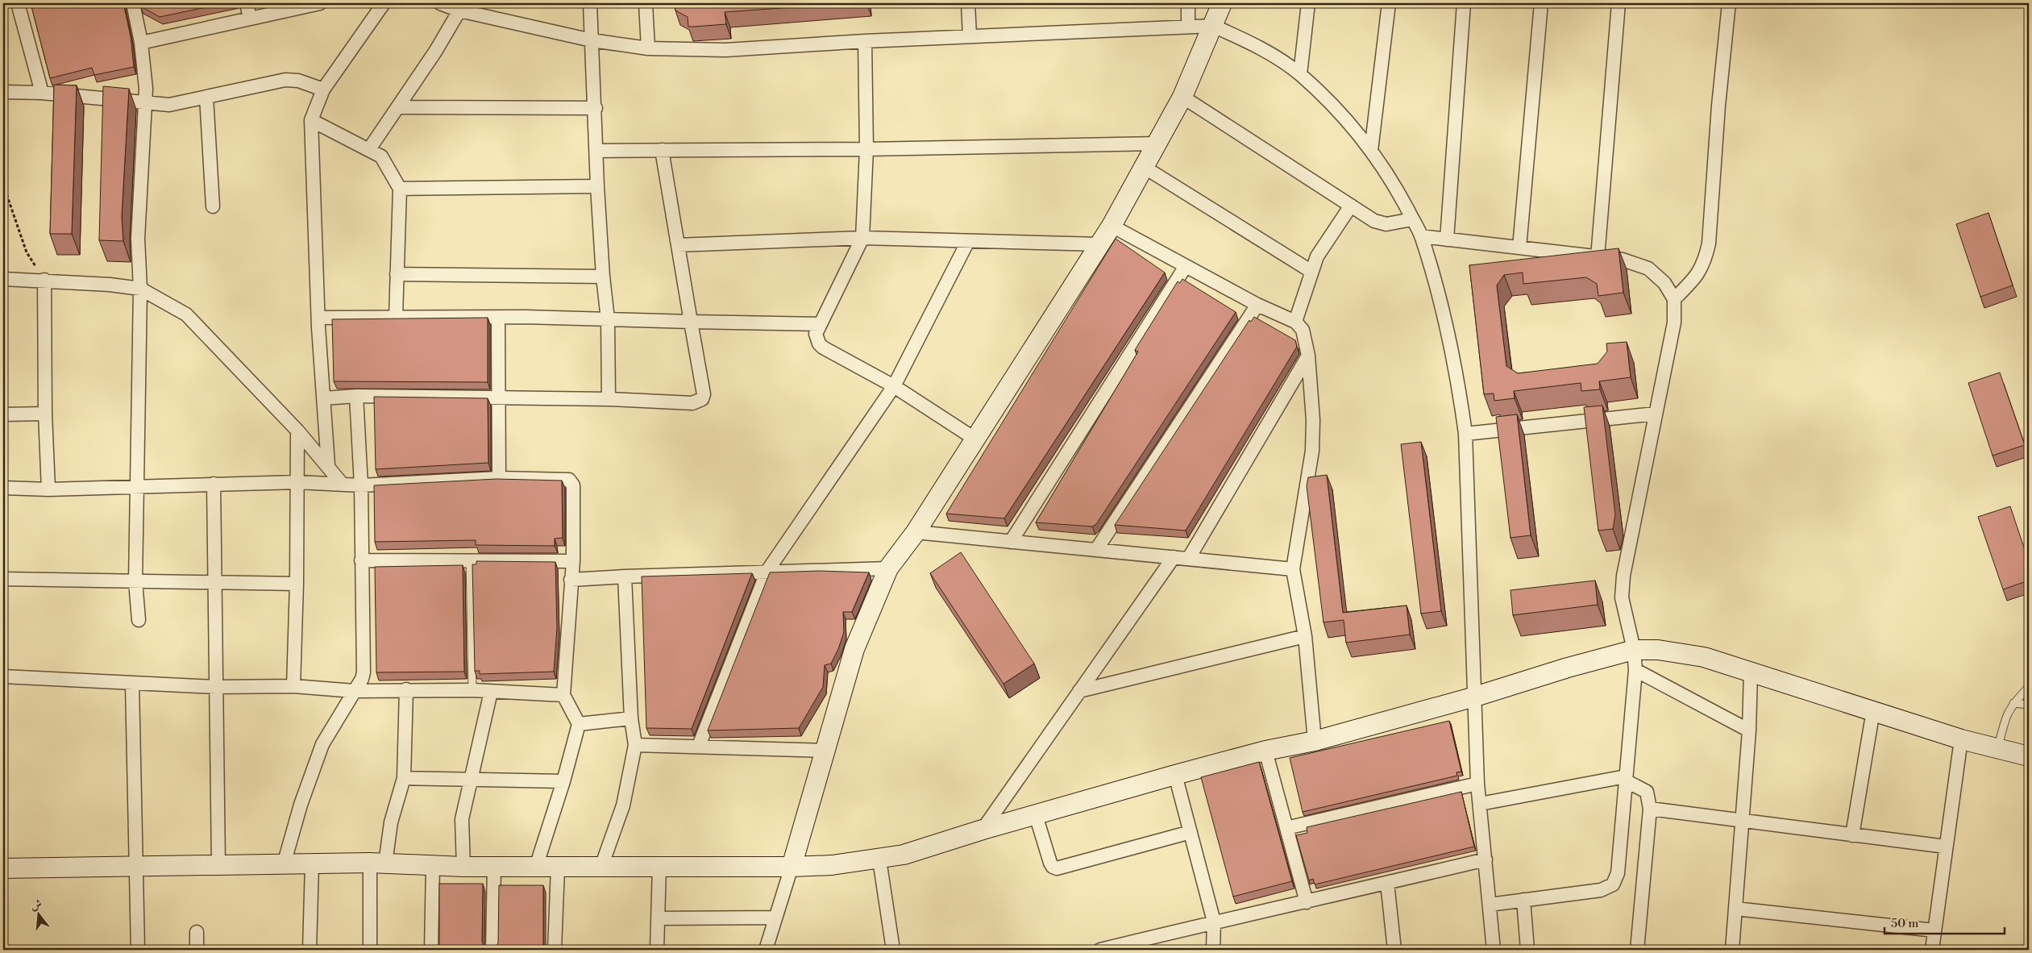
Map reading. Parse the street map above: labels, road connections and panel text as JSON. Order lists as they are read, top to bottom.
{
  "scale_bar": "50 m",
  "north": "top"
}
